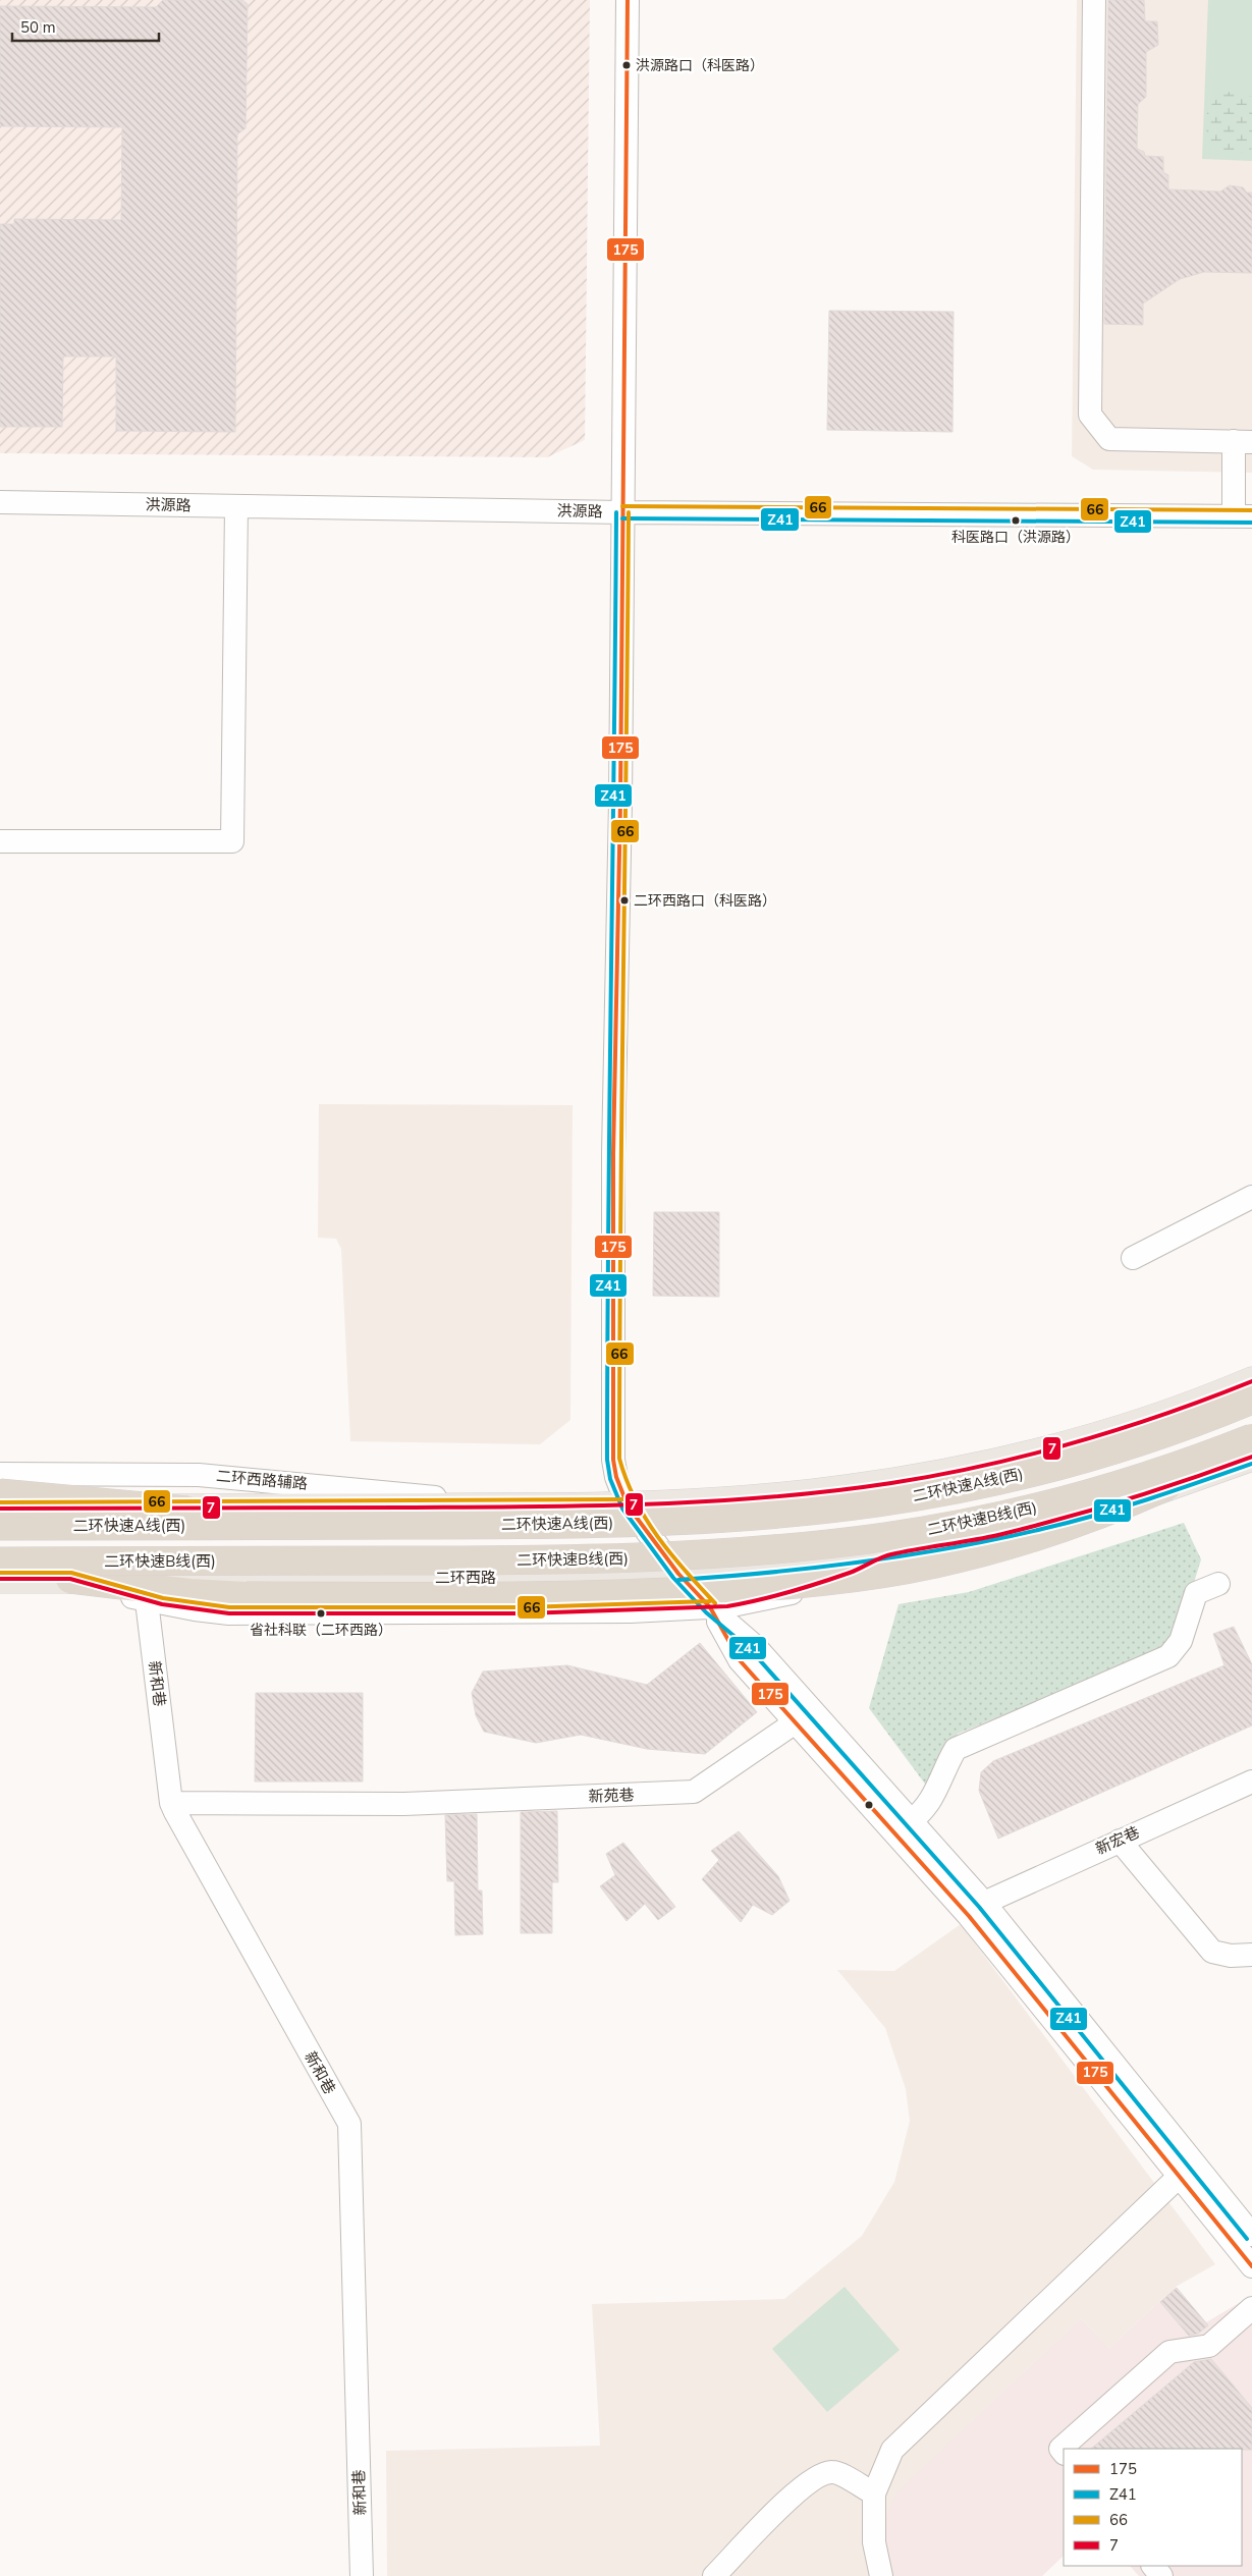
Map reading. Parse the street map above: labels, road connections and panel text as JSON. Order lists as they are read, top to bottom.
{
  "streets": {
    "highway": ["二环快速A线(西)", "二环快速B线(西)"],
    "main road": ["二环西路"],
    "street": [
      "洪源路",
      "二环西路辅路",
      "新和巷",
      "新苑巷",
      "新宏巷"
    ]
  },
  "crossings": [
    ["新和巷", "新苑巷"]
  ],
  "places": [
    "洪源路口（科医路）",
    "科医路口（洪源路）",
    "二环西路口（科医路）",
    "省社科联（二环西路）"
  ],
  "lines": [
    "transit line 175",
    "transit line 66",
    "transit line Z41",
    "transit line 7"
  ],
  "legend": [
    "175",
    "Z41",
    "66",
    "7"
  ],
  "scale_bar": "50 m"
}
